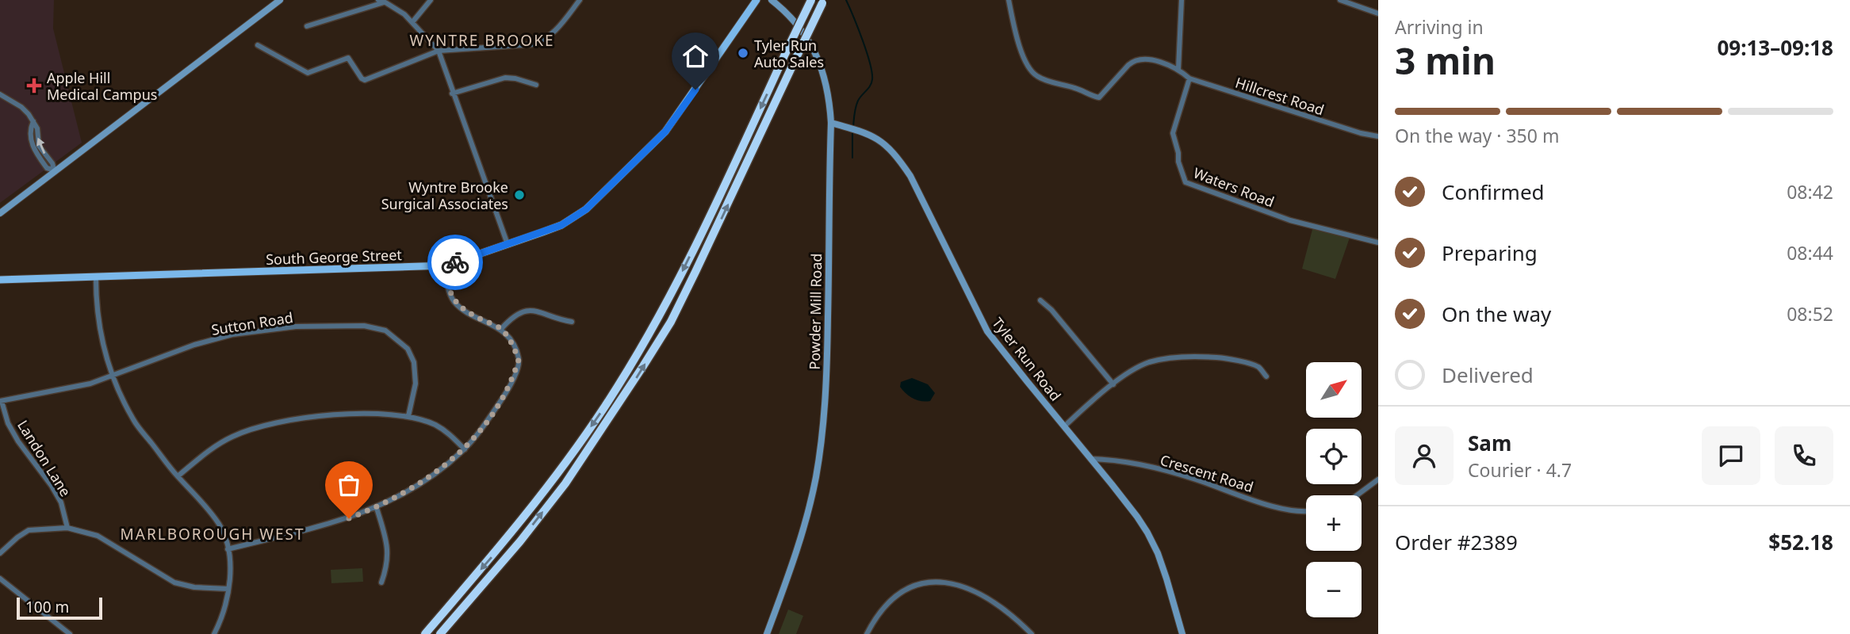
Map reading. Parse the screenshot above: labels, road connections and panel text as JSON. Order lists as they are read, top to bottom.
{
  "streets": {
    "main road": ["South George Street"],
    "street": [
      "Hillcrest Road",
      "Waters Road",
      "Powder Mill Road",
      "Sutton Road",
      "Tyler Run Road",
      "Landon Lane",
      "Crescent Road"
    ]
  },
  "crossings": [
    ["Hillcrest Road", "Waters Road"],
    ["Powder Mill Road", "Tyler Run Road"],
    ["Sutton Road", "Landon Lane"],
    ["Tyler Run Road", "Crescent Road"]
  ],
  "districts": ["WYNTRE BROOKE", "MARLBOROUGH WEST"],
  "places": {
    "other": ["Tyler Run Auto Sales", "Wyntre Brooke Surgical Associates"],
    "health": ["Apple Hill Medical Campus"]
  },
  "scale_bar": "100 m",
  "north": "top right",
  "page": {
    "heading": ["3 min", "Arriving in", "09:13–09:18"],
    "panel": [
      "Sam",
      "Courier · 4.7",
      "Order #2389",
      "$52.18"
    ],
    "bar": "On the way · 350 m",
    "list": [
      ["Confirmed", "08:42"],
      ["Preparing", "08:44"],
      ["On the way", "08:52"],
      "Delivered"
    ],
    "map_buttons": ["+", "−"],
    "scale": "100 m"
  }
}
